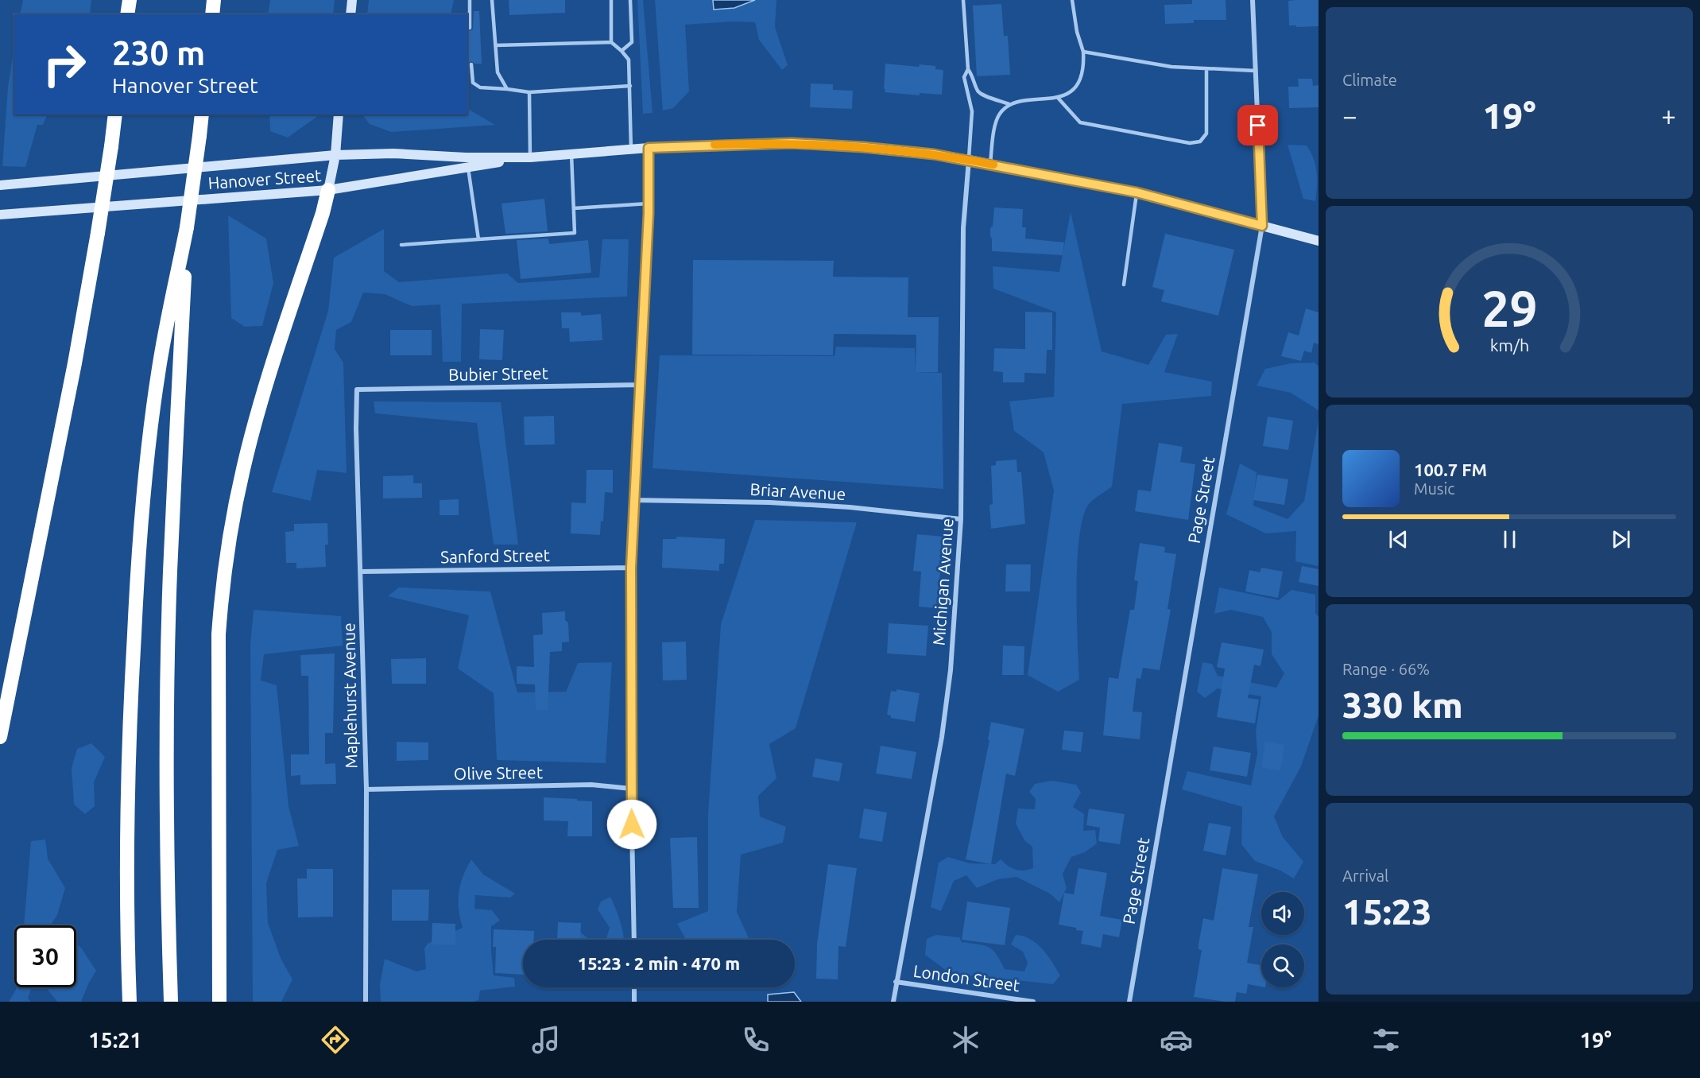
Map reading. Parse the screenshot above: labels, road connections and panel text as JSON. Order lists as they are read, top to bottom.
{
  "streets": {
    "main road": ["Hanover Street"],
    "street": [
      "Bubier Street",
      "Briar Avenue",
      "Page Street",
      "Sanford Street",
      "Michigan Avenue",
      "Maplehurst Avenue",
      "Olive Street",
      "London Street"
    ]
  },
  "crossings": [
    ["Hanover Street", "Page Street"],
    ["Hanover Street", "Michigan Avenue"],
    ["Bubier Street", "Maplehurst Avenue"],
    ["Briar Avenue", "Michigan Avenue"],
    ["Sanford Street", "Maplehurst Avenue"],
    ["Michigan Avenue", "London Street"],
    ["Maplehurst Avenue", "Olive Street"]
  ],
  "page": {
    "tile": [
      "Climate",
      ["Range · 66%", "330 km"],
      ["Arrival", "15:23"]
    ],
    "turn": ["230 m", "Hanover Street"],
    "heat": ["−", "19°", "+"],
    "song": ["100.7 FM", "Music"],
    "limit": "30",
    "trip": "15:23 · 2 min · 470 m",
    "tabs": ["15:21", "19°"],
    "gauge": ["29", "km/h"]
  }
}
